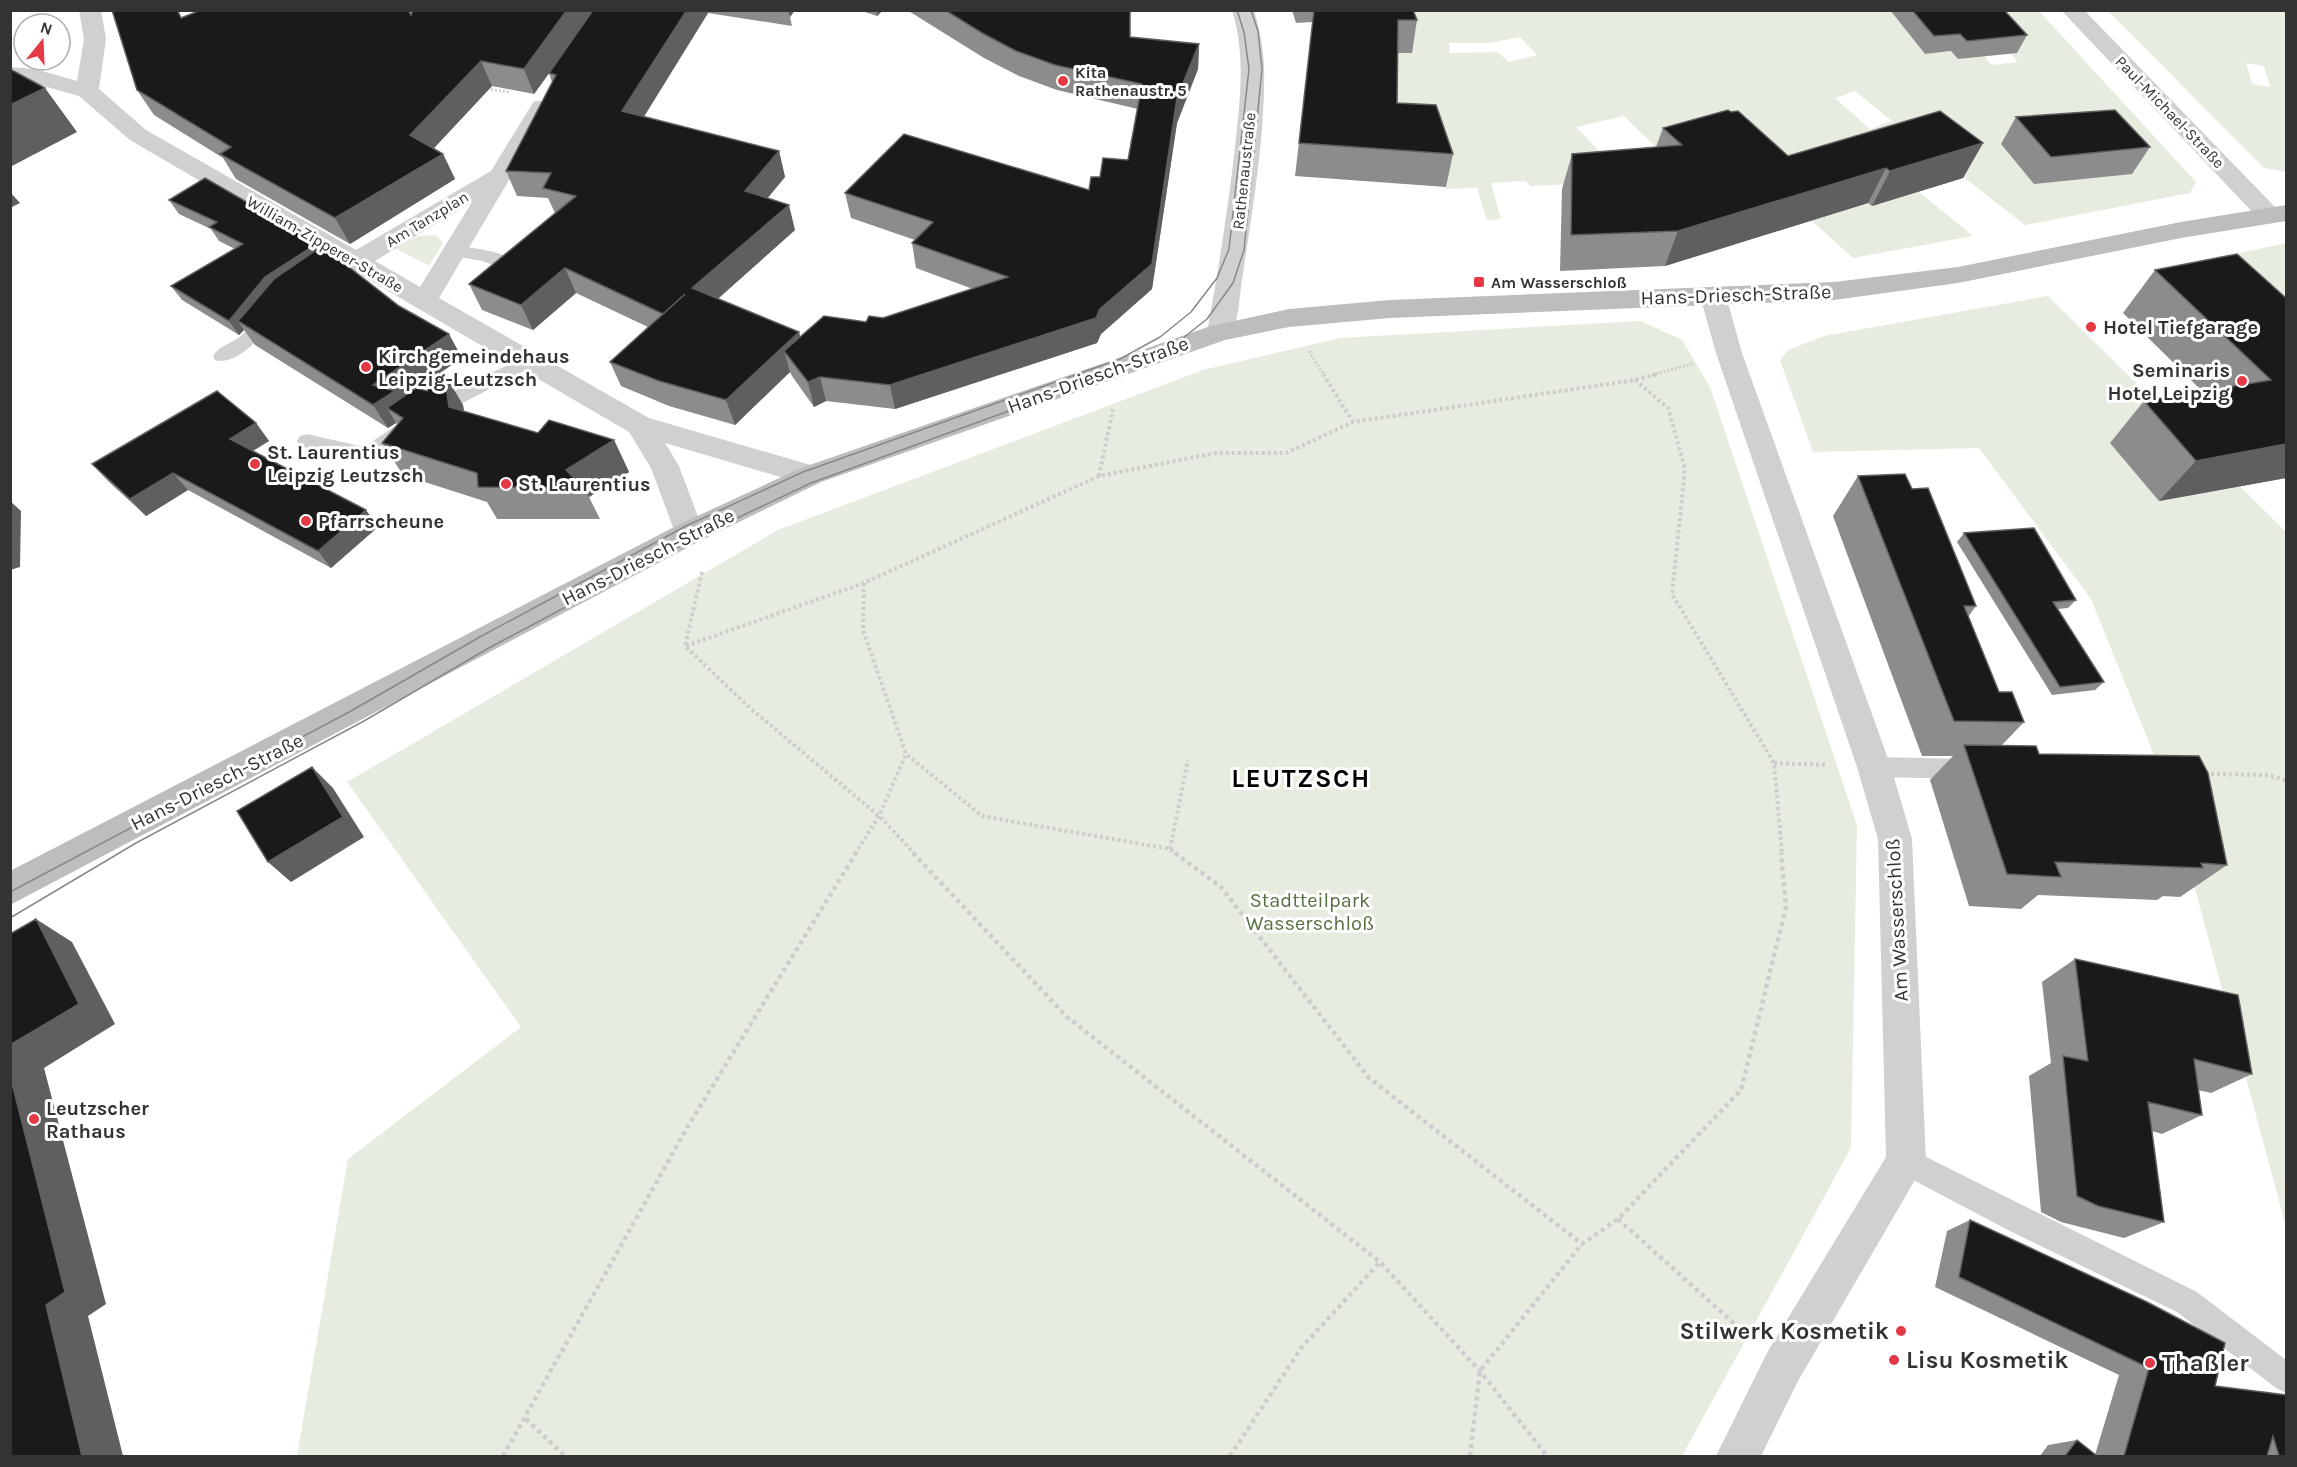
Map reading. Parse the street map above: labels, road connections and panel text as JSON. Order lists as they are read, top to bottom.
{
  "streets": {
    "main road": ["Hans-Driesch-Straße"],
    "street": [
      "Paul-Michael-Straße",
      "Rathenaustraße",
      "Am Tanzplan",
      "William-Zipperer-Straße",
      "Am Wasserschloß"
    ]
  },
  "crossings": [
    ["Paul-Michael-Straße", "Hans-Driesch-Straße"],
    ["Rathenaustraße", "Hans-Driesch-Straße"],
    ["Am Tanzplan", "William-Zipperer-Straße"],
    ["William-Zipperer-Straße", "Hans-Driesch-Straße"],
    ["Hans-Driesch-Straße", "Am Wasserschloß"]
  ],
  "districts": ["LEUTZSCH"],
  "parks": ["Stadtteilpark Wasserschloß"],
  "places": {
    "other": [
      "Kita Rathenaustr. 5",
      "Hotel Tiefgarage",
      "Kirchgemeindehaus Leipzig-Leutzsch",
      "Seminaris Hotel Leipzig",
      "St. Laurentius Leipzig Leutzsch",
      "St. Laurentius",
      "Pfarrscheune",
      "Leutzscher Rathaus",
      "Stilwerk Kosmetik",
      "Lisu Kosmetik",
      "Thaßler"
    ],
    "transit": ["Am Wasserschloß"]
  },
  "north": "top"
}
